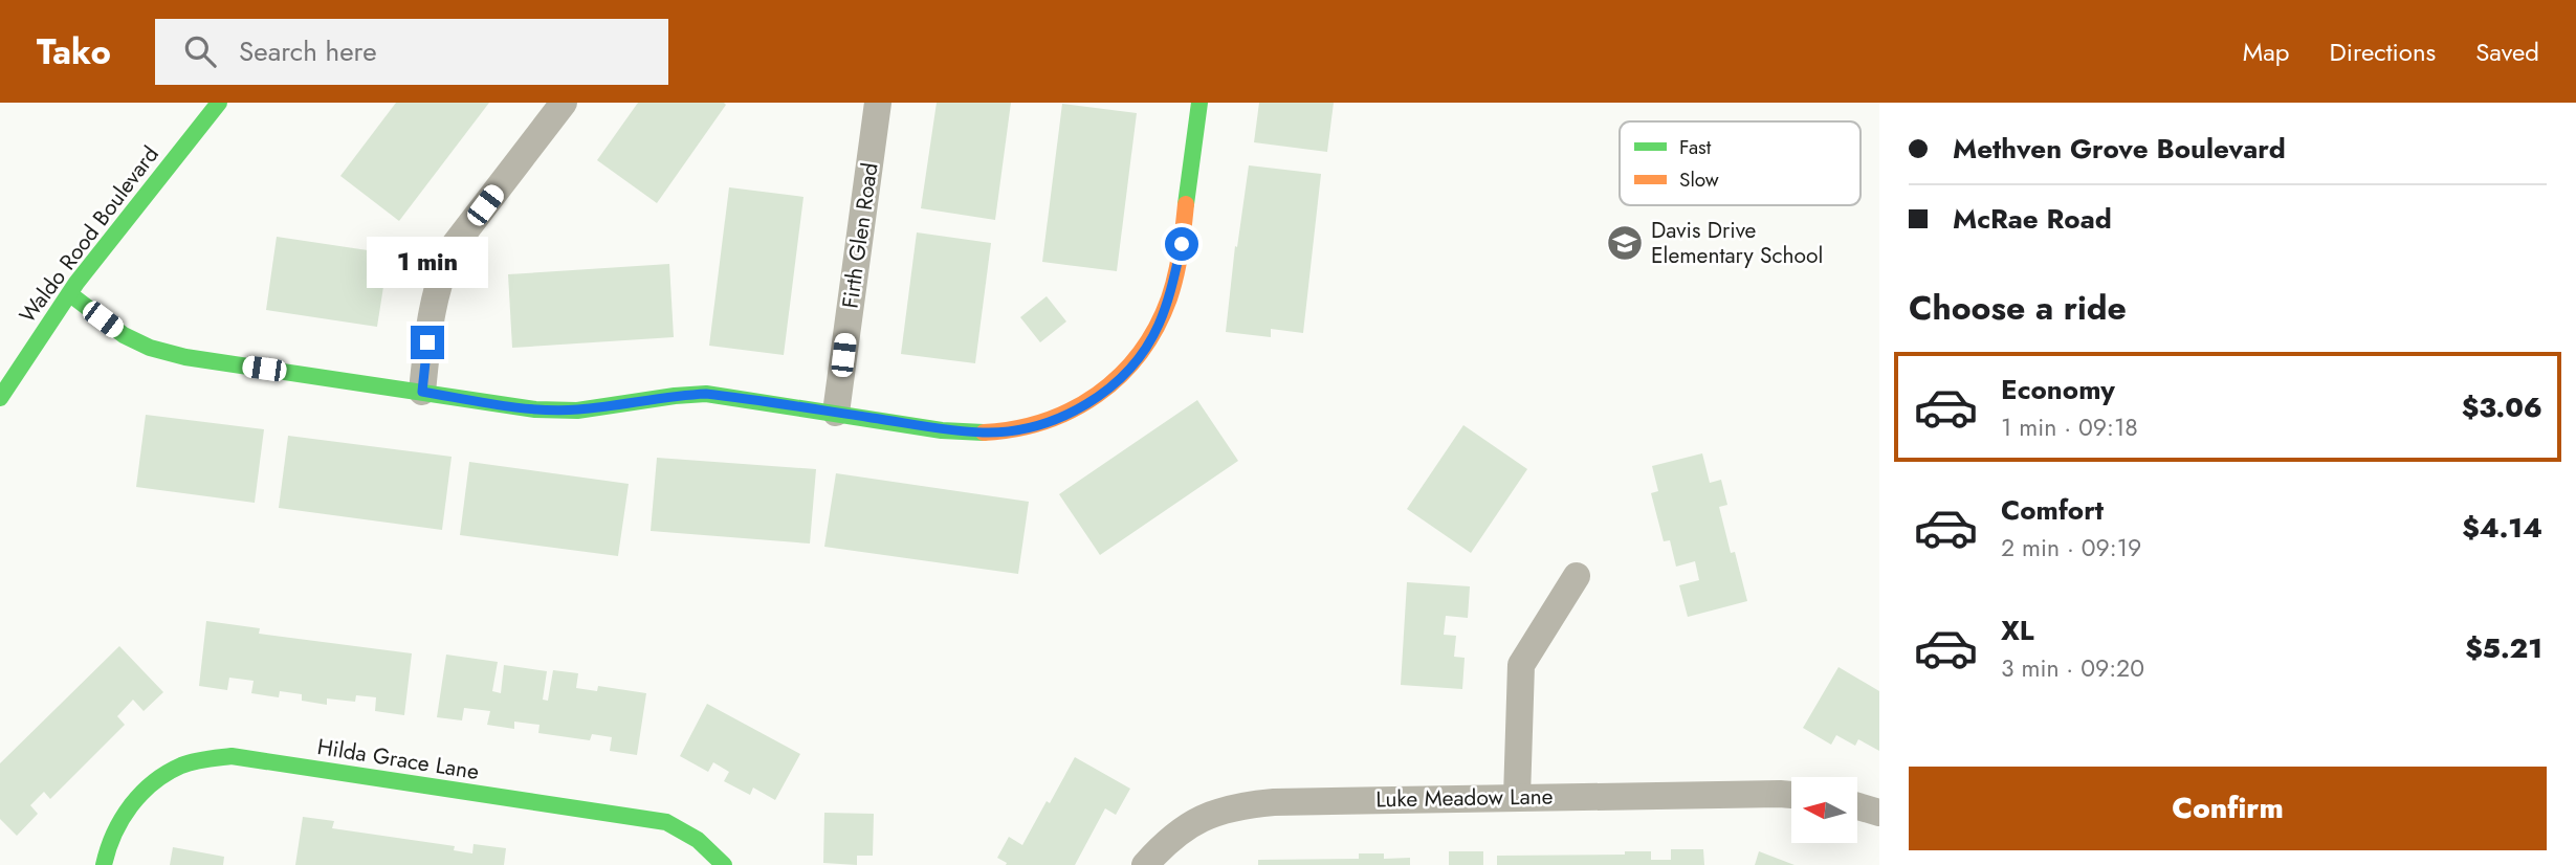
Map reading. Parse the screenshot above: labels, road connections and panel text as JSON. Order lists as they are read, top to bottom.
{
  "streets": {
    "street": [
      "Waldo Rood Boulevard",
      "Firth Glen Road",
      "Hilda Grace Lane",
      "Luke Meadow Lane"
    ]
  },
  "places": {
    "school or university": ["Davis Drive Elementary School"]
  },
  "legend": ["Fast", "Slow"],
  "north": "left",
  "page": {
    "header": "Tako",
    "search": "Search here",
    "nav": ["Map", "Directions", "Saved"],
    "banner": ["Methven Grove Boulevard", "McRae Road"],
    "bubble": "1 min",
    "heading": "Choose a ride",
    "list": [
      {
        "name": "Economy",
        "note": "1 min · 09:18",
        "value": "$3.06"
      },
      {
        "name": "Comfort",
        "note": "2 min · 09:19",
        "value": "$4.14"
      },
      {
        "name": "XL",
        "note": "3 min · 09:20",
        "value": "$5.21"
      }
    ],
    "buttons": "Confirm"
  }
}
